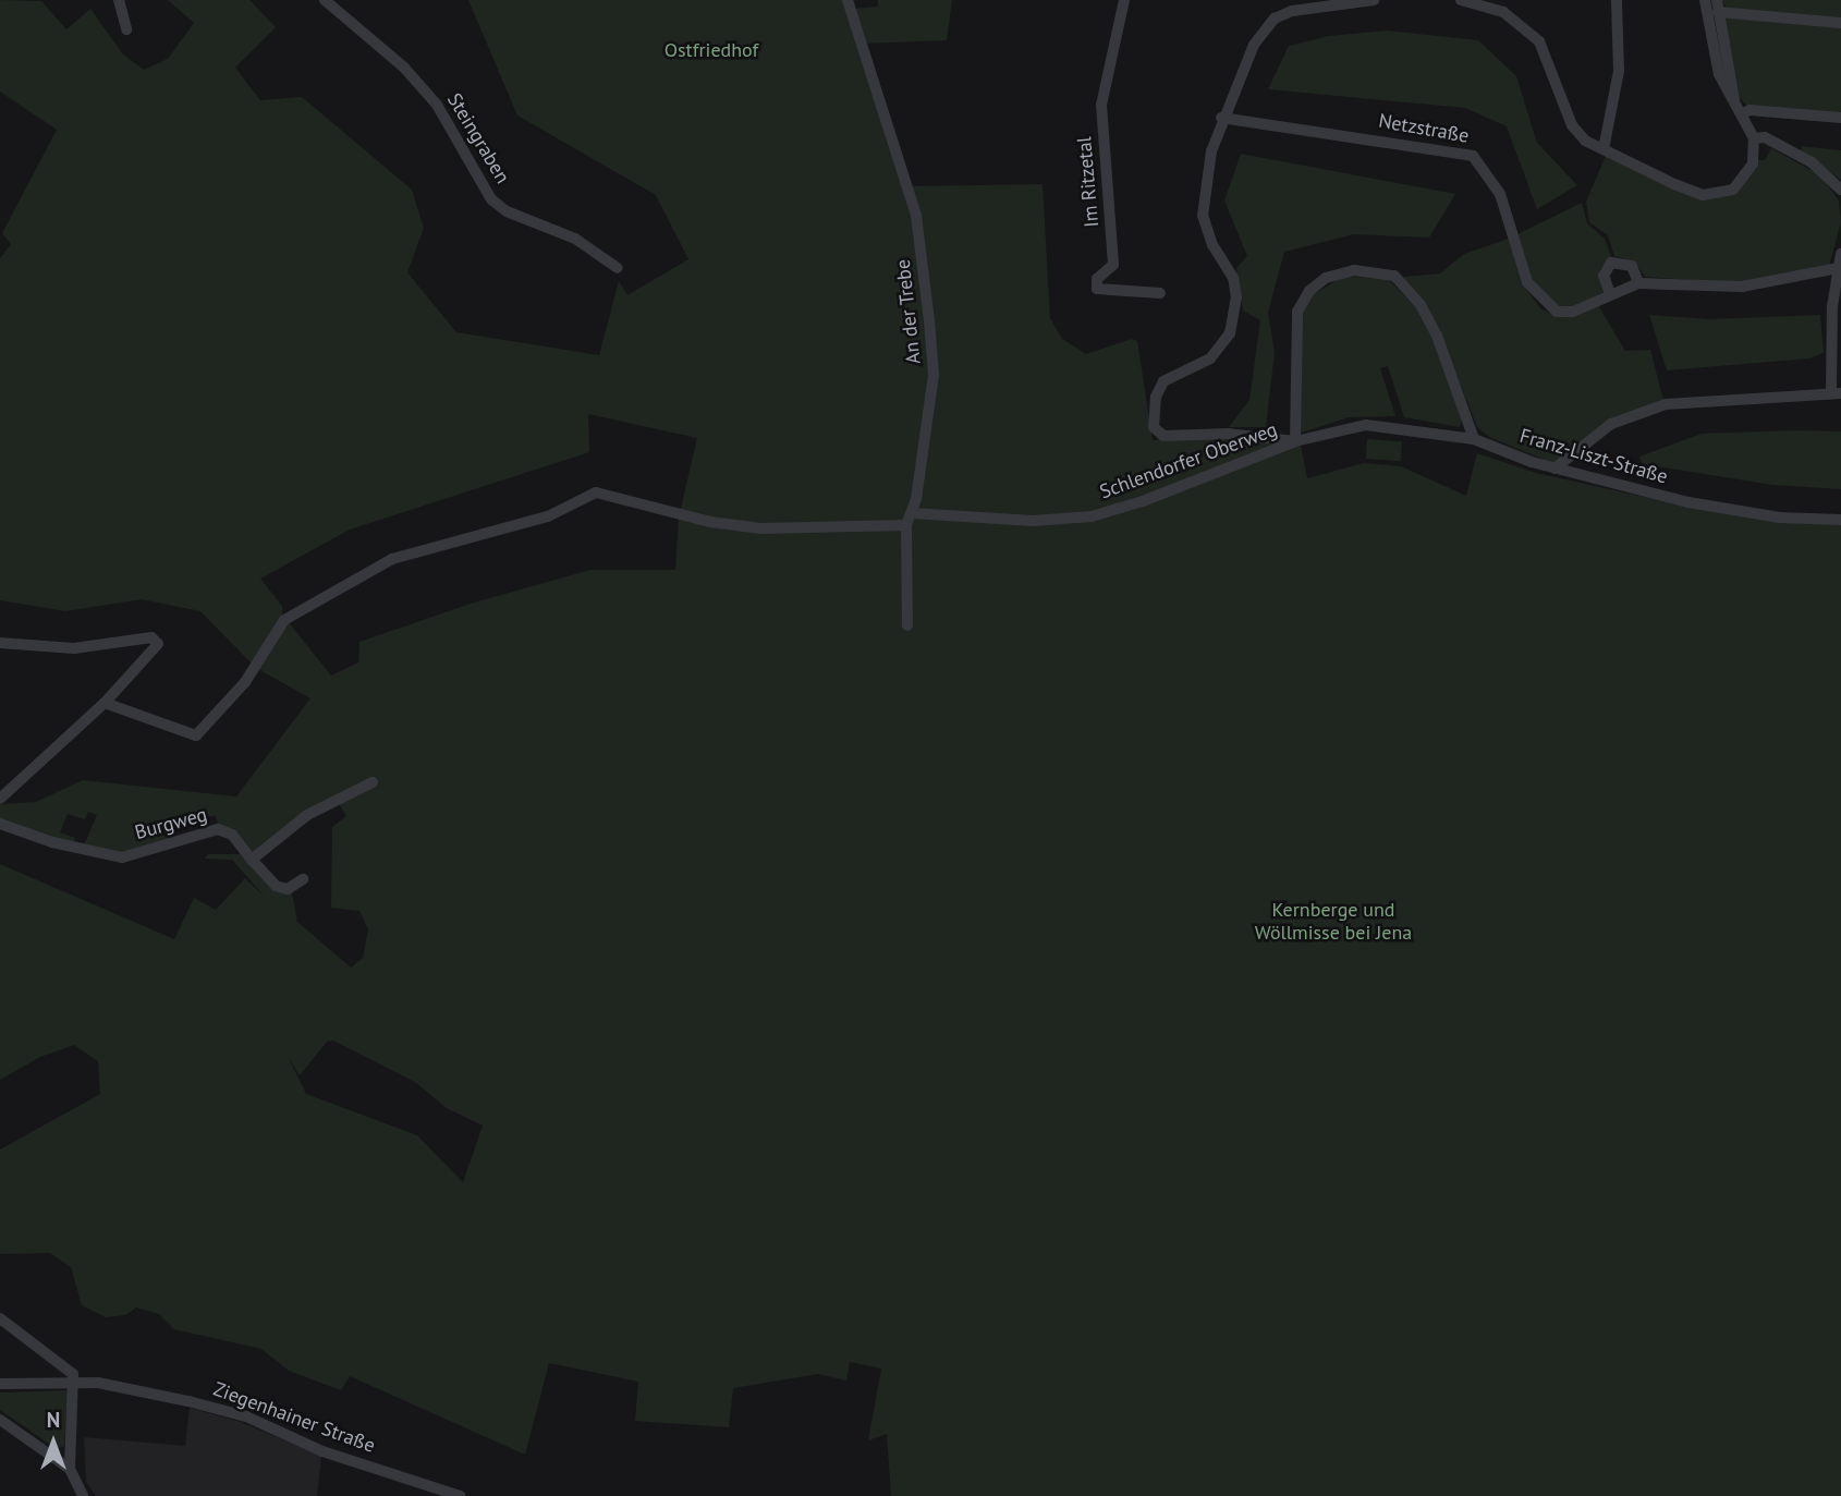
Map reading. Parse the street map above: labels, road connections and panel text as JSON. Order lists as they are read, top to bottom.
{
  "streets": {
    "street": [
      "Netzstraße",
      "Steingraben",
      "Im Ritzetal",
      "An der Trebe",
      "Franz-Liszt-Straße",
      "Schlendorfer Oberweg",
      "Burgweg",
      "Ziegenhainer Straße"
    ]
  },
  "crossings": [
    ["An der Trebe", "Schlendorfer Oberweg"],
    ["Franz-Liszt-Straße", "Schlendorfer Oberweg"]
  ],
  "parks": ["Ostfriedhof", "Kernberge und Wöllmisse bei Jena"],
  "north": "top"
}
